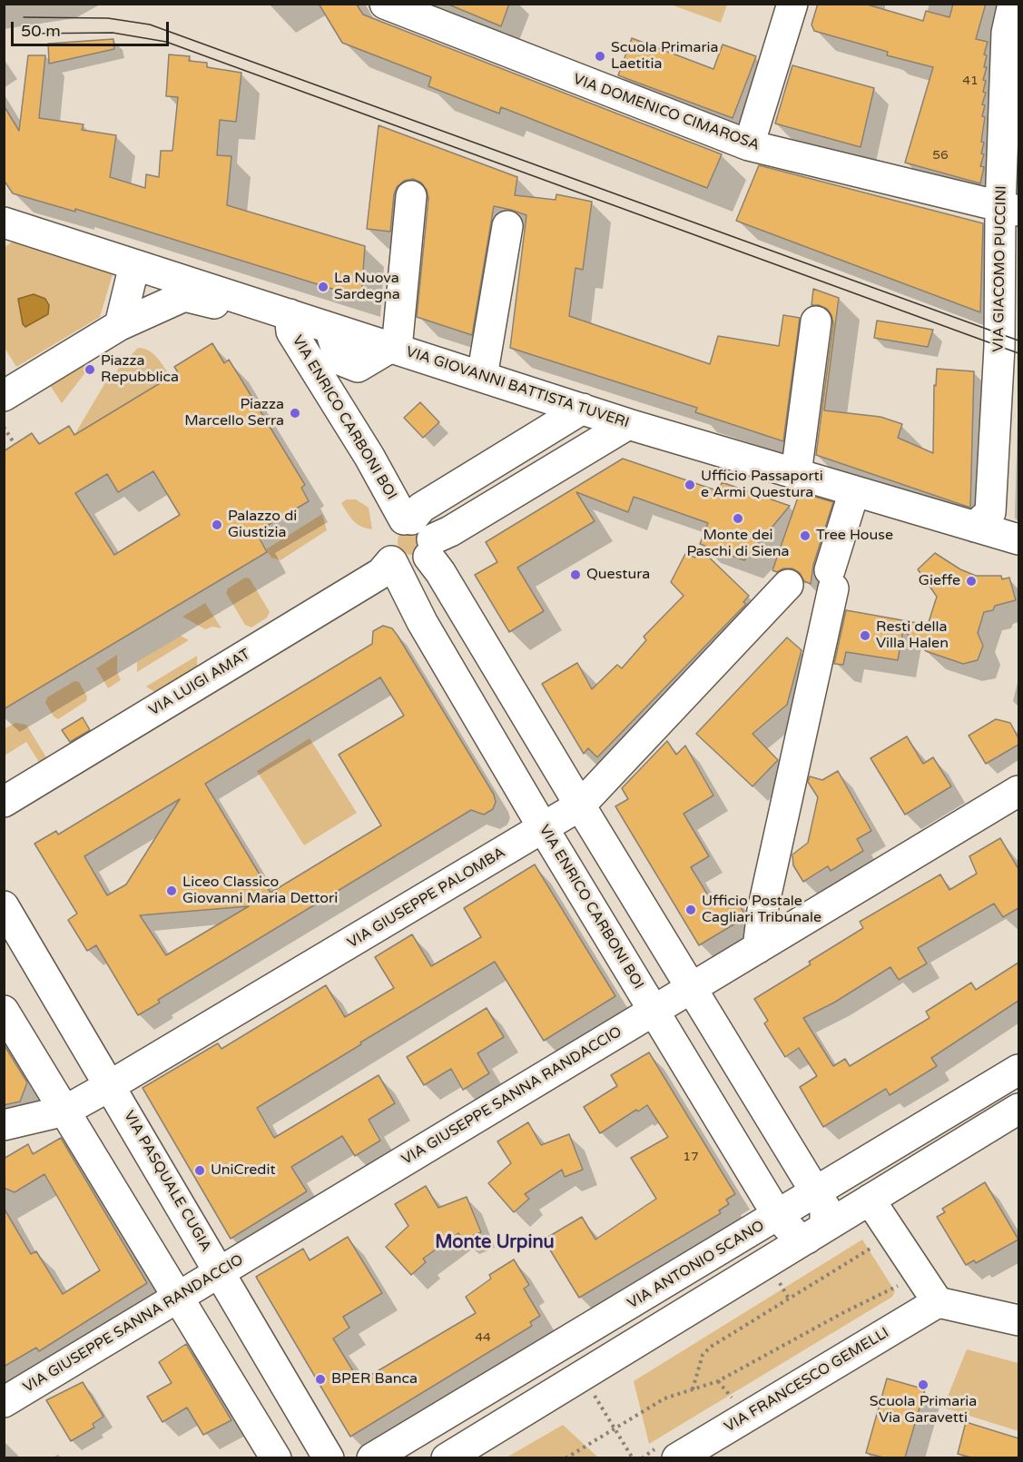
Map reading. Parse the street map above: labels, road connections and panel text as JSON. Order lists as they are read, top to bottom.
{
  "streets": {
    "street": [
      "VIA DOMENICO CIMAROSA",
      "VIA GIACOMO PUCCINI",
      "VIA GIOVANNI BATTISTA TUVERI",
      "VIA ENRICO CARBONI BOI",
      "VIA LUIGI AMAT",
      "VIA GIUSEPPE PALOMBA",
      "VIA GIUSEPPE SANNA RANDACCIO",
      "VIA PASQUALE CUGIA",
      "VIA ANTONIO SCANO",
      "VIA FRANCESCO GEMELLI"
    ]
  },
  "crossings": [
    ["VIA DOMENICO CIMAROSA", "VIA GIACOMO PUCCINI"],
    ["VIA GIACOMO PUCCINI", "VIA GIOVANNI BATTISTA TUVERI"],
    ["VIA GIOVANNI BATTISTA TUVERI", "VIA ENRICO CARBONI BOI"],
    ["VIA ENRICO CARBONI BOI", "VIA LUIGI AMAT"],
    ["VIA ENRICO CARBONI BOI", "VIA GIUSEPPE PALOMBA"],
    ["VIA ENRICO CARBONI BOI", "VIA GIUSEPPE SANNA RANDACCIO"],
    ["VIA ENRICO CARBONI BOI", "VIA ANTONIO SCANO"],
    ["VIA GIUSEPPE PALOMBA", "VIA PASQUALE CUGIA"],
    ["VIA GIUSEPPE SANNA RANDACCIO", "VIA PASQUALE CUGIA"]
  ],
  "districts": ["Monte Urpinu"],
  "places": [
    "Scuola Primaria Laetitia",
    "La Nuova Sardegna",
    "Piazza Repubblica",
    "Piazza Marcello Serra",
    "Ufficio Passaporti e Armi Questura",
    "Monte dei Paschi di Siena",
    "Palazzo di Giustizia",
    "Tree House",
    "Questura",
    "Gieffe",
    "Resti della Villa Halen",
    "Liceo Classico Giovanni Maria Dettori",
    "Ufficio Postale Cagliari Tribunale",
    "UniCredit",
    "BPER Banca",
    "Scuola Primaria Via Garavetti"
  ],
  "house_numbers": [
    "41",
    "56",
    "17",
    "44"
  ],
  "scale_bar": "50 m"
}
